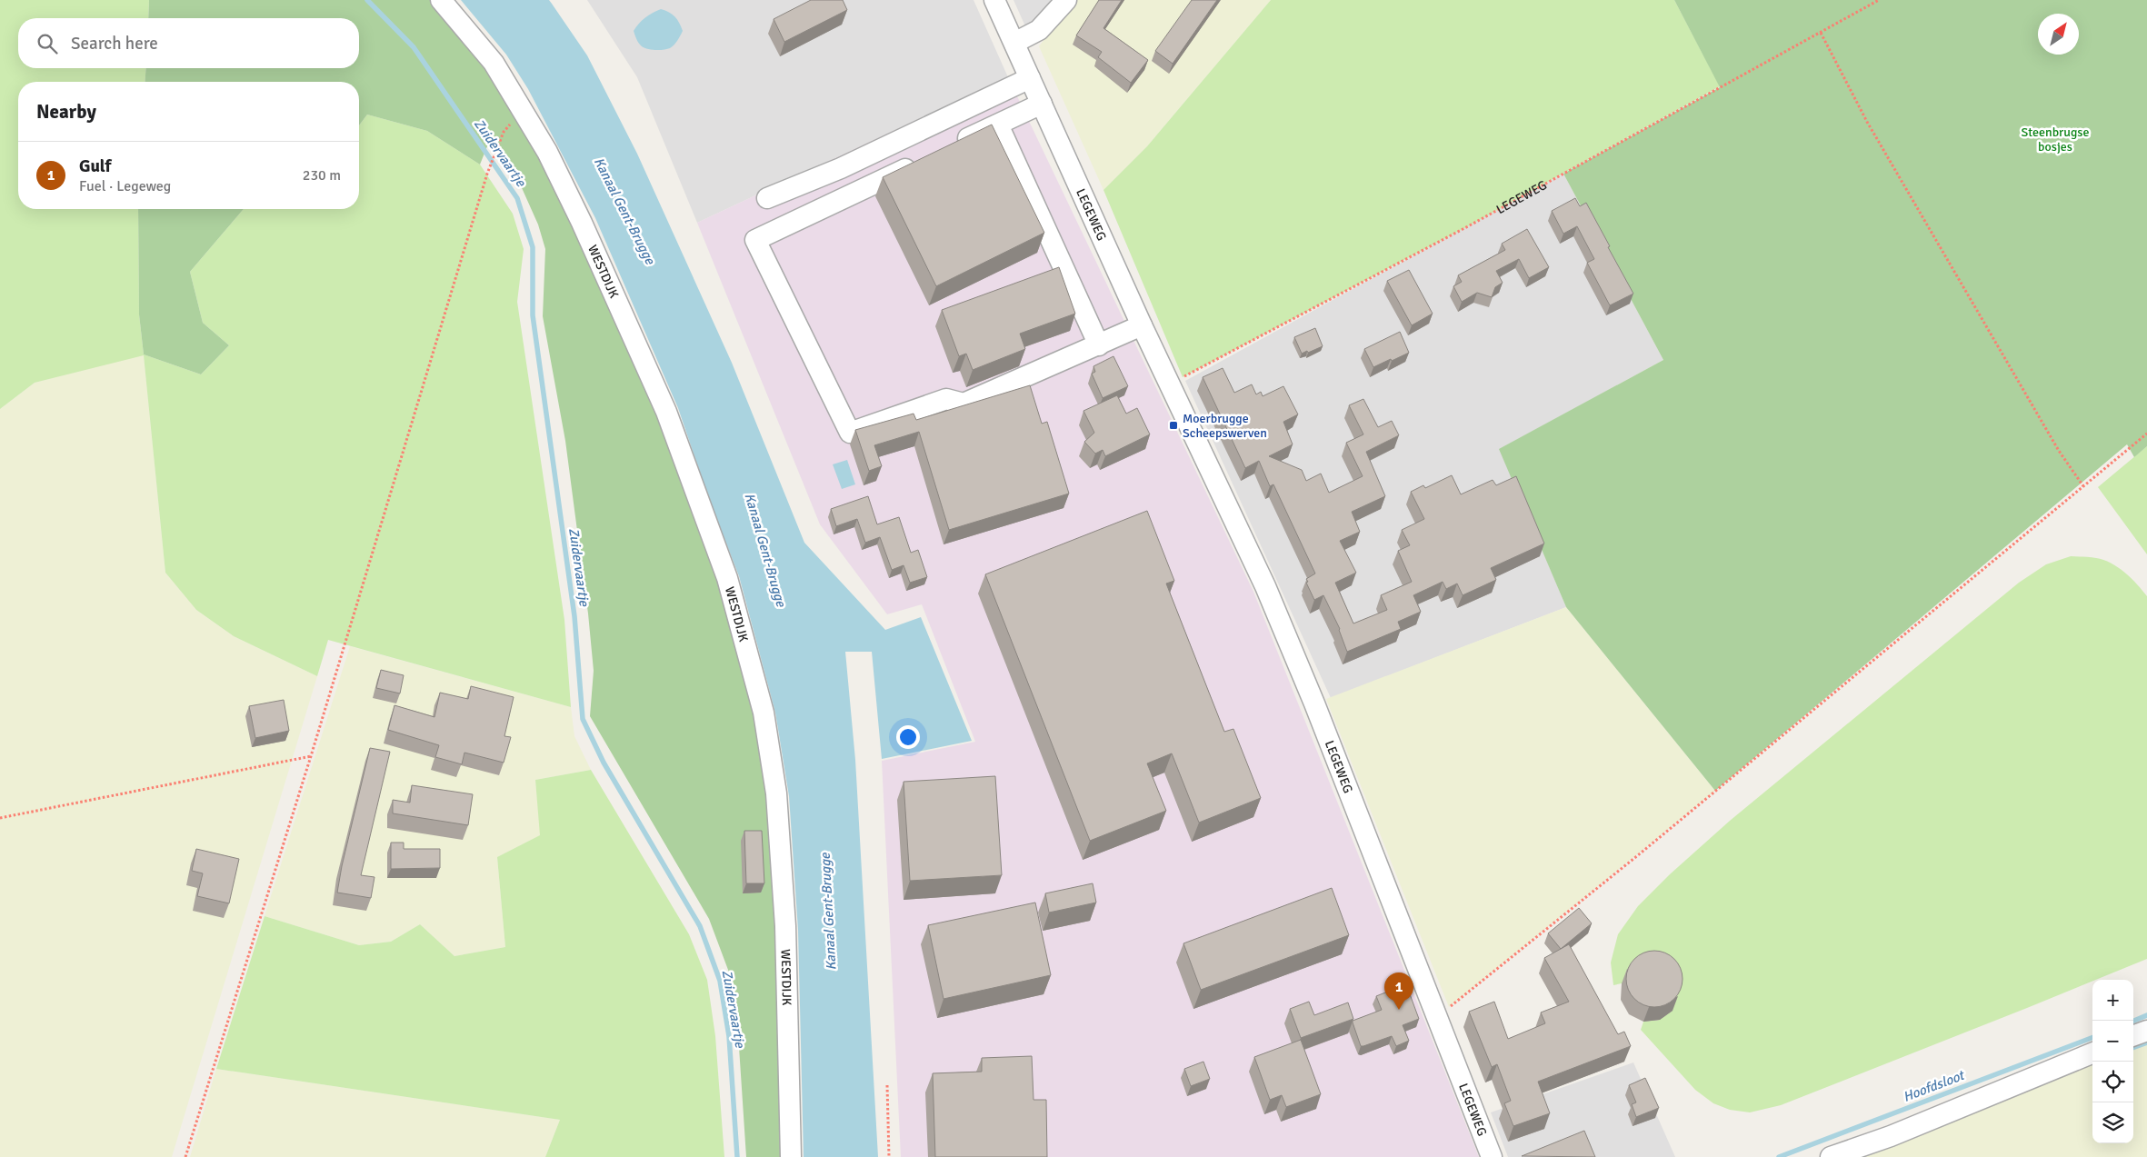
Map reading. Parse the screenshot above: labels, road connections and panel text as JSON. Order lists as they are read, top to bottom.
{
  "streets": {
    "street": ["LEGEWEG", "WESTDIJK"]
  },
  "water": ["Zuidervaartje", "Kanaal Gent-Brugge", "Hoofdsloot"],
  "parks": ["Steenbrugse bosjes"],
  "places": {
    "transit": ["Moerbrugge Scheepswerven"]
  },
  "north": "top right",
  "page": {
    "search": "Search here",
    "heading": "Nearby",
    "list": [
      {
        "mark": "1",
        "name": "Gulf",
        "note": "Fuel · Legeweg",
        "value": "230 m"
      }
    ],
    "pins": "1",
    "map_buttons": ["+", "−"]
  }
}
